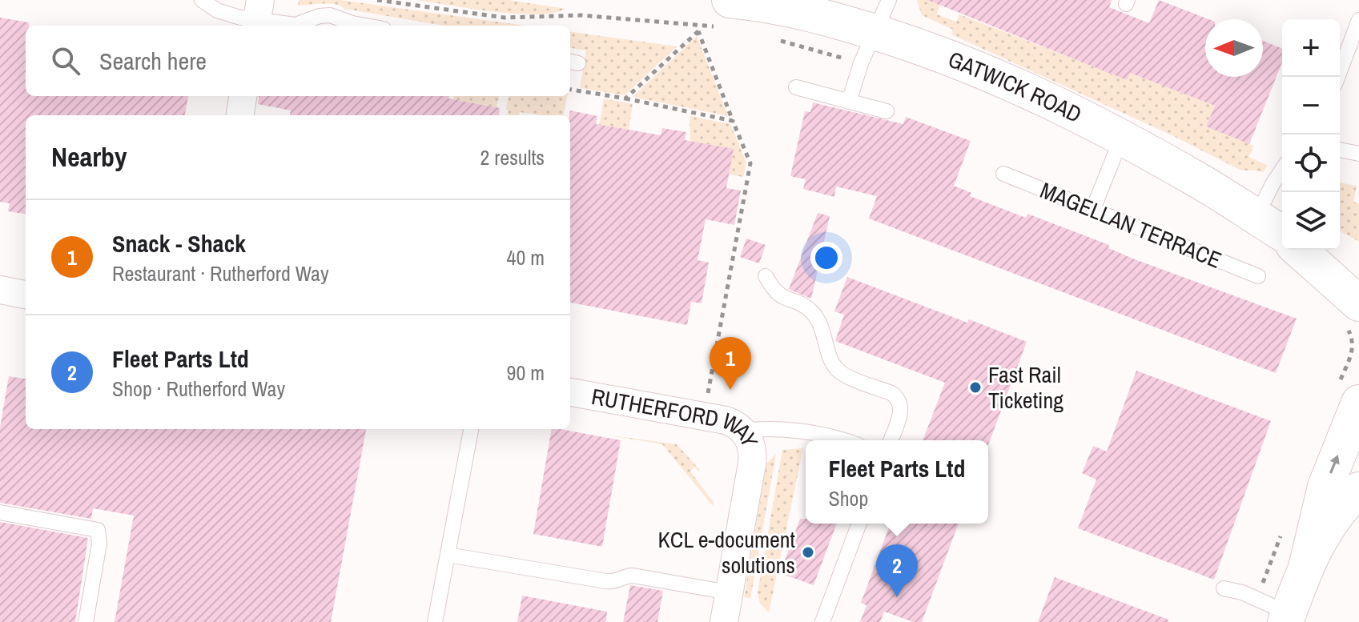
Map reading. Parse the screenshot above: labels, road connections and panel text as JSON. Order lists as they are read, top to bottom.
{
  "streets": {
    "street": ["GATWICK ROAD", "RUTHERFORD WAY"],
    "lane": ["MAGELLAN TERRACE"]
  },
  "places": ["Fast Rail Ticketing", "KCL e-document solutions"],
  "north": "left",
  "page": {
    "map_buttons": ["+", "−"],
    "search": "Search here",
    "heading": ["Nearby", "2 results"],
    "list": [
      {
        "mark": "1",
        "name": "Snack - Shack",
        "note": "Restaurant · Rutherford Way",
        "value": "40 m"
      },
      {
        "mark": "2",
        "name": "Fleet Parts Ltd",
        "note": "Shop · Rutherford Way",
        "value": "90 m"
      }
    ],
    "pins": ["1", "2"],
    "popup": ["Fleet Parts Ltd", "Shop"]
  }
}
